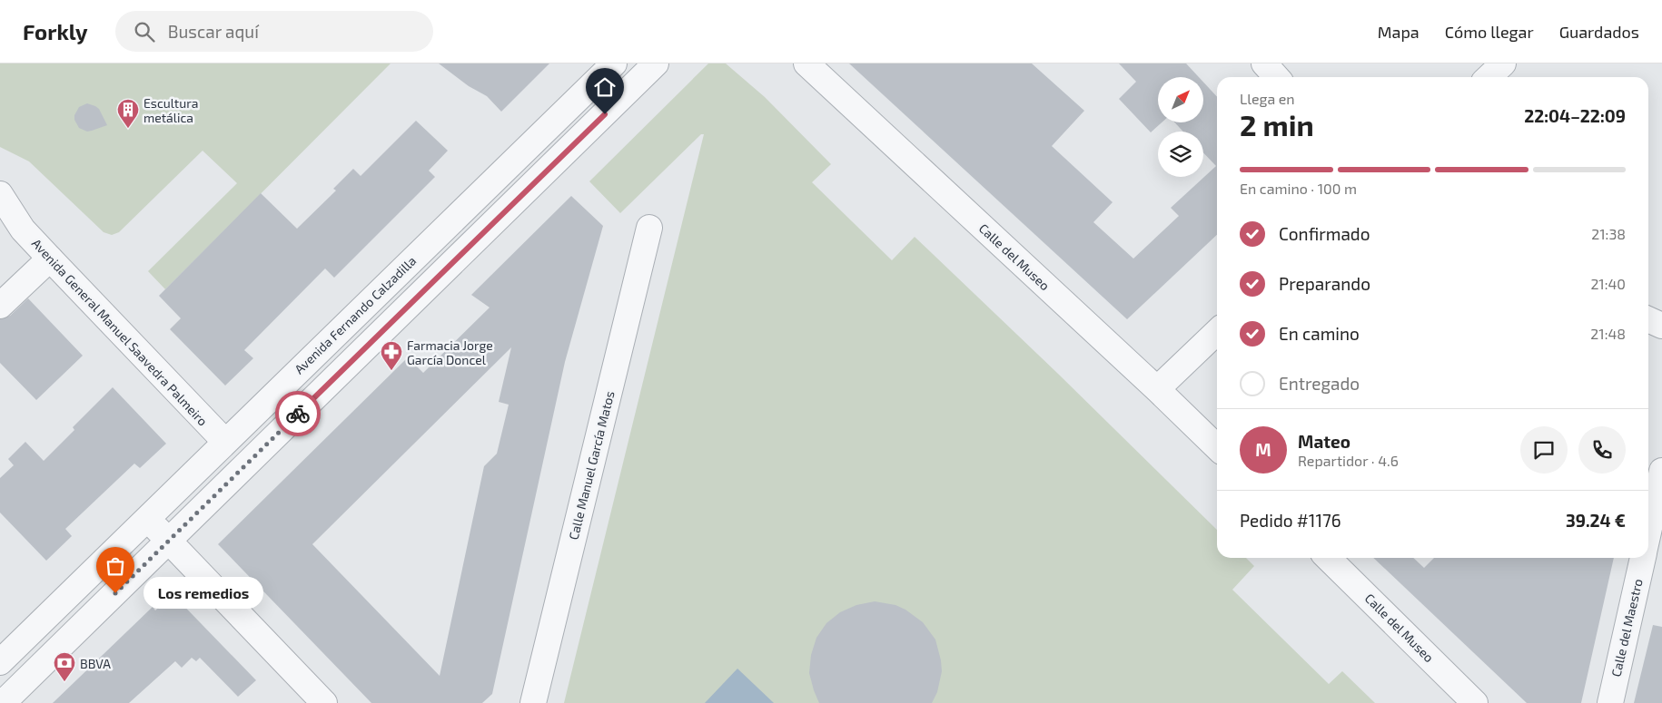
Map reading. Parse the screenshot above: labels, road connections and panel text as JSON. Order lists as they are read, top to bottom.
{
  "streets": {
    "street": [
      "Calle del Museo",
      "Avenida Fernando Calzadilla",
      "Avenida General Manuel Saavedra Palmeiro",
      "Calle Manuel García Matos",
      "Calle del Maestro"
    ]
  },
  "crossings": [
    ["Avenida Fernando Calzadilla", "Avenida General Manuel Saavedra Palmeiro"]
  ],
  "places": {
    "building": ["Escultura metálica"],
    "pharmacy": ["Farmacia Jorge García Doncel"],
    "other": ["Los remedios"],
    "bank": ["BBVA"]
  },
  "north": "top right",
  "page": {
    "header": "Forkly",
    "search": "Buscar aquí",
    "nav": ["Mapa", "Cómo llegar", "Guardados"],
    "heading": ["2 min", "Llega en", "22:04–22:09"],
    "panel": [
      "Mateo",
      "Repartidor · 4.6",
      "Pedido #1176",
      "39.24 €"
    ],
    "bar": "En camino · 100 m",
    "list": [
      ["Confirmado", "21:38"],
      ["Preparando", "21:40"],
      ["En camino", "21:48"],
      "Entregado"
    ],
    "round": "M",
    "bubble": "Los remedios"
  }
}
